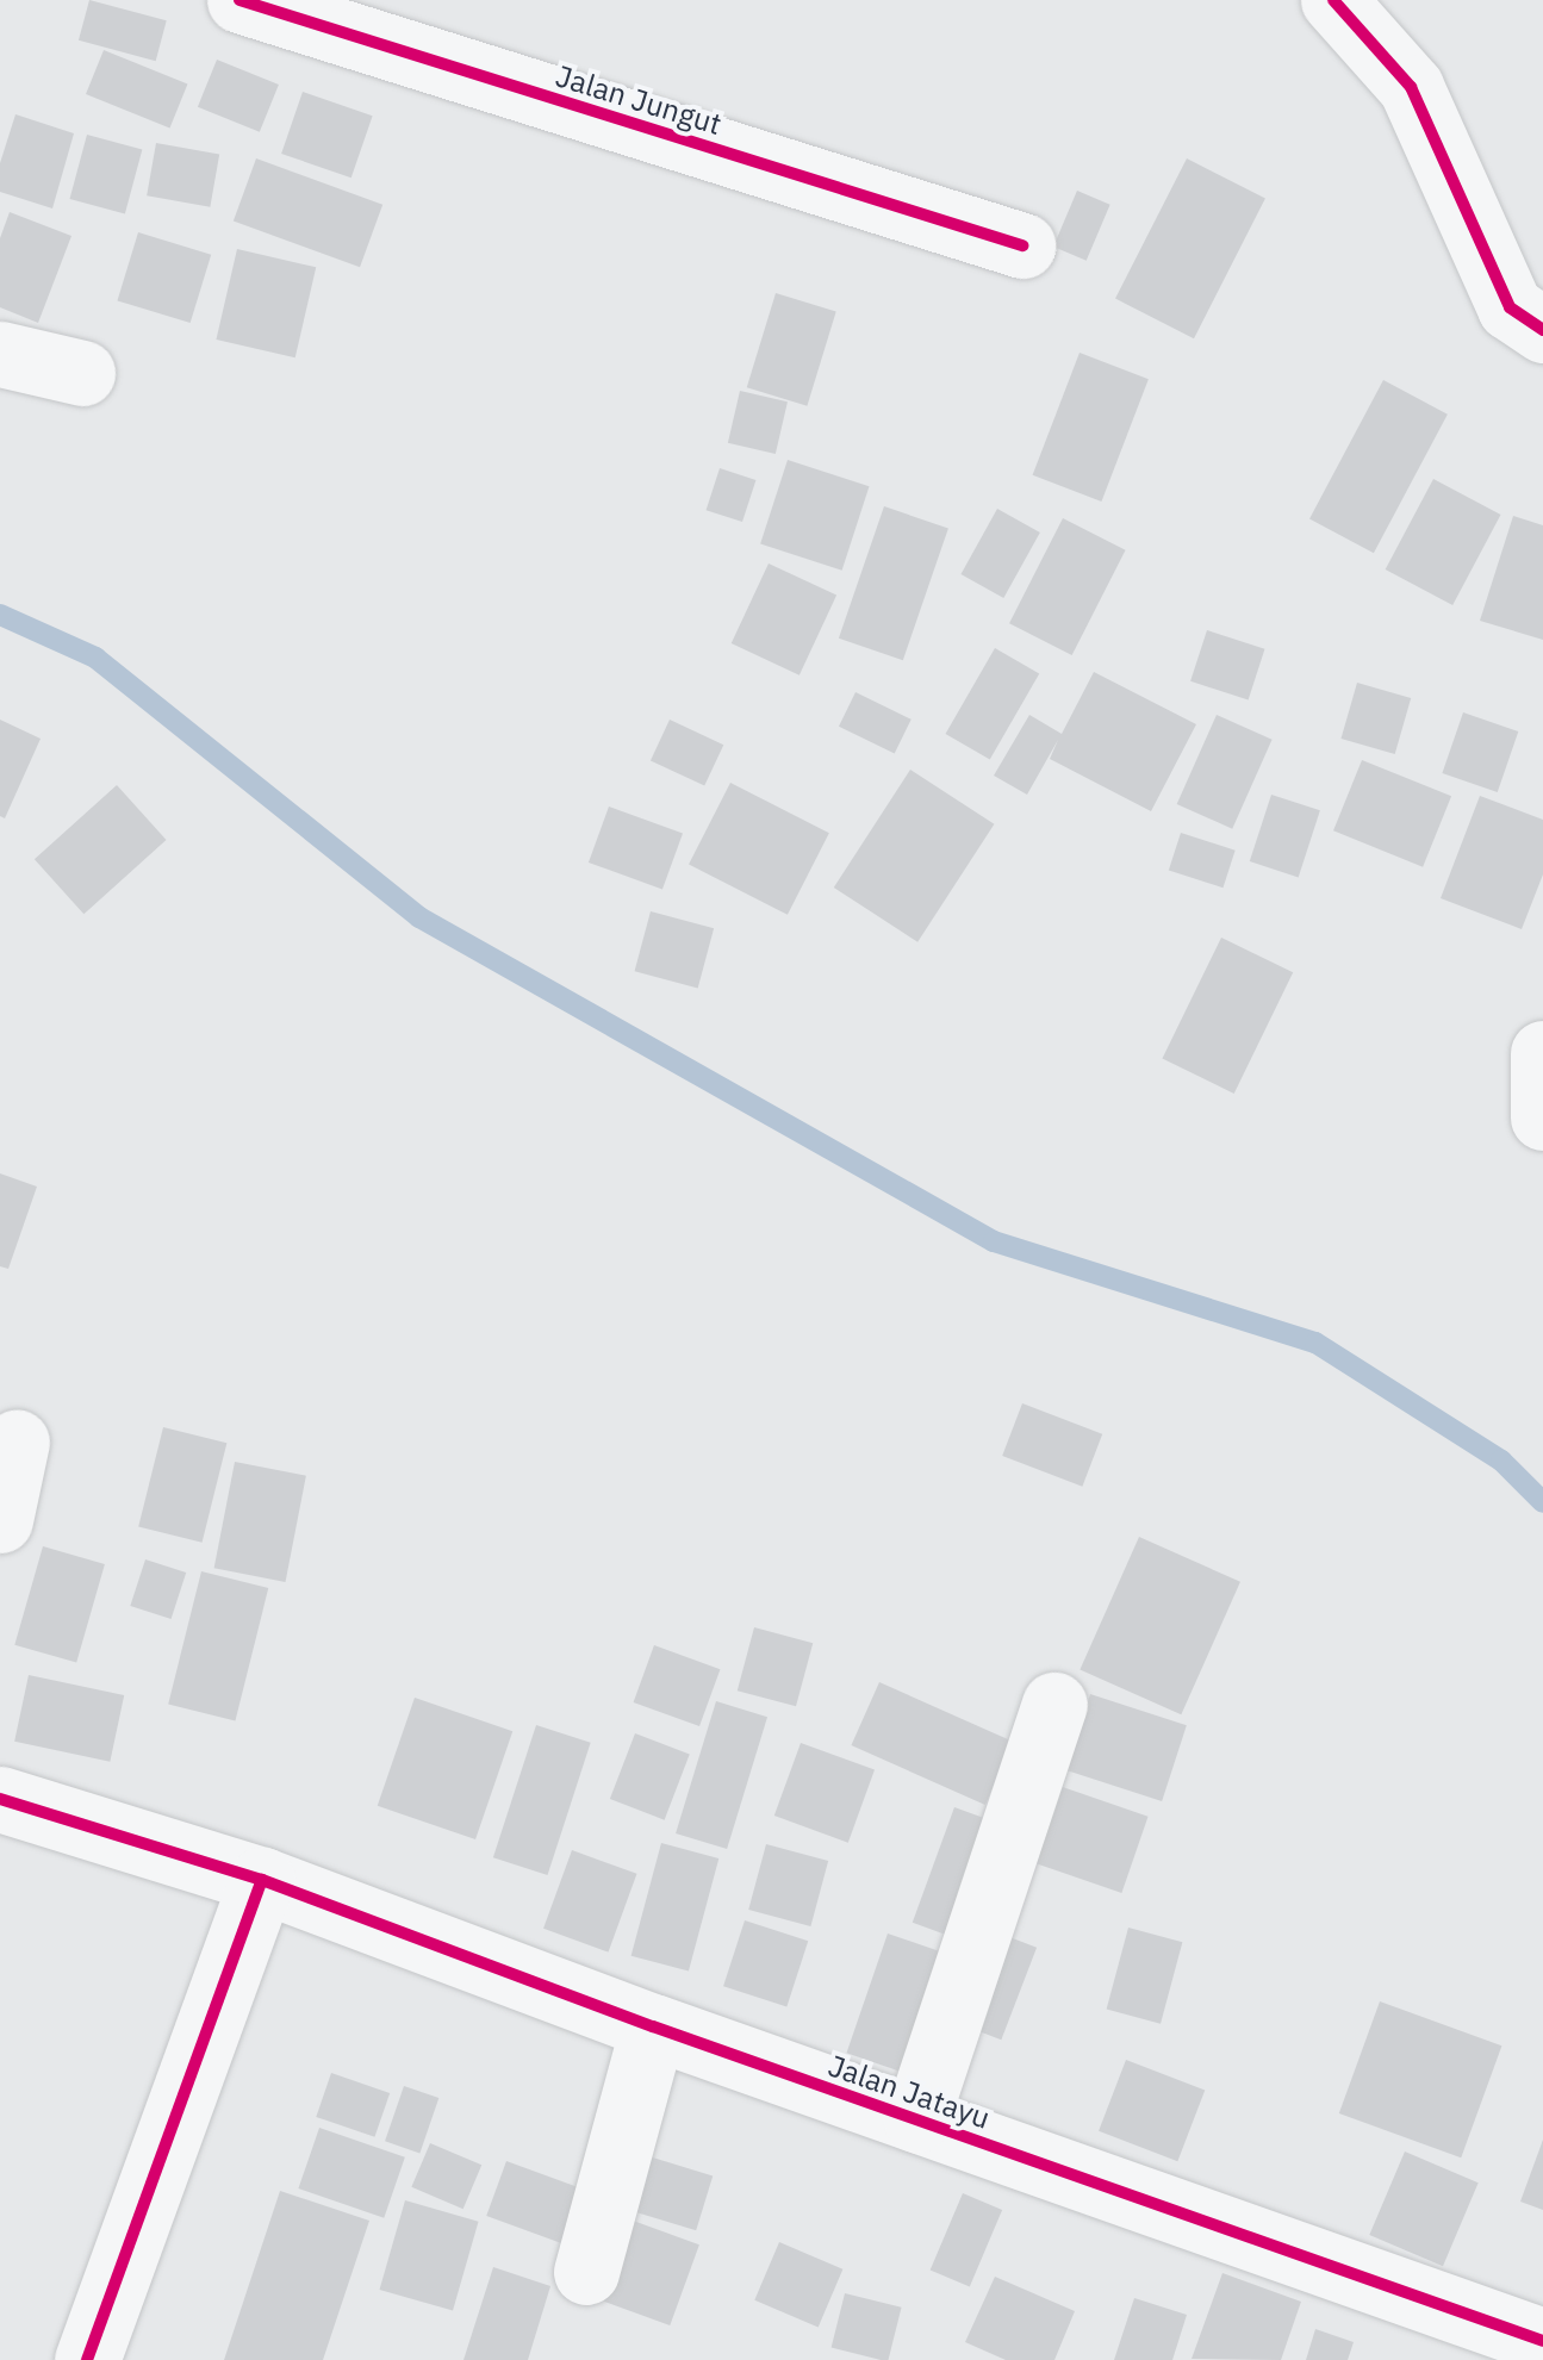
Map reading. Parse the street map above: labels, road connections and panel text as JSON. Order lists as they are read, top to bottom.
{
  "streets": {
    "street": ["Jalan Jungut", "Jalan Jatayu"]
  }
}
